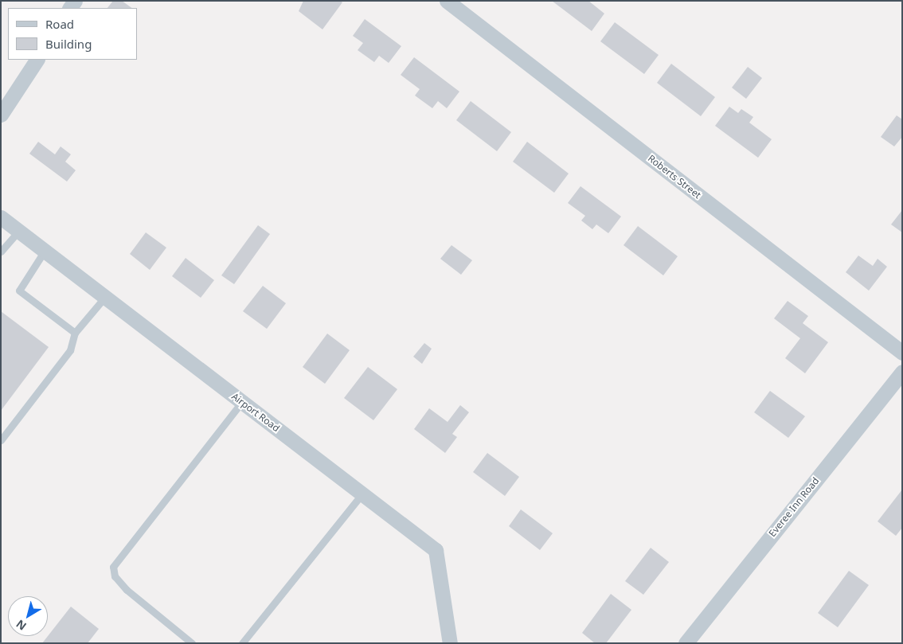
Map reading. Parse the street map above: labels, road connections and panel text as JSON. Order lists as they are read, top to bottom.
{
  "streets": {
    "street": ["Roberts Street", "Airport Road", "Everee Inn Road"]
  },
  "legend": ["Road", "Building"],
  "north": "bottom left"
}
